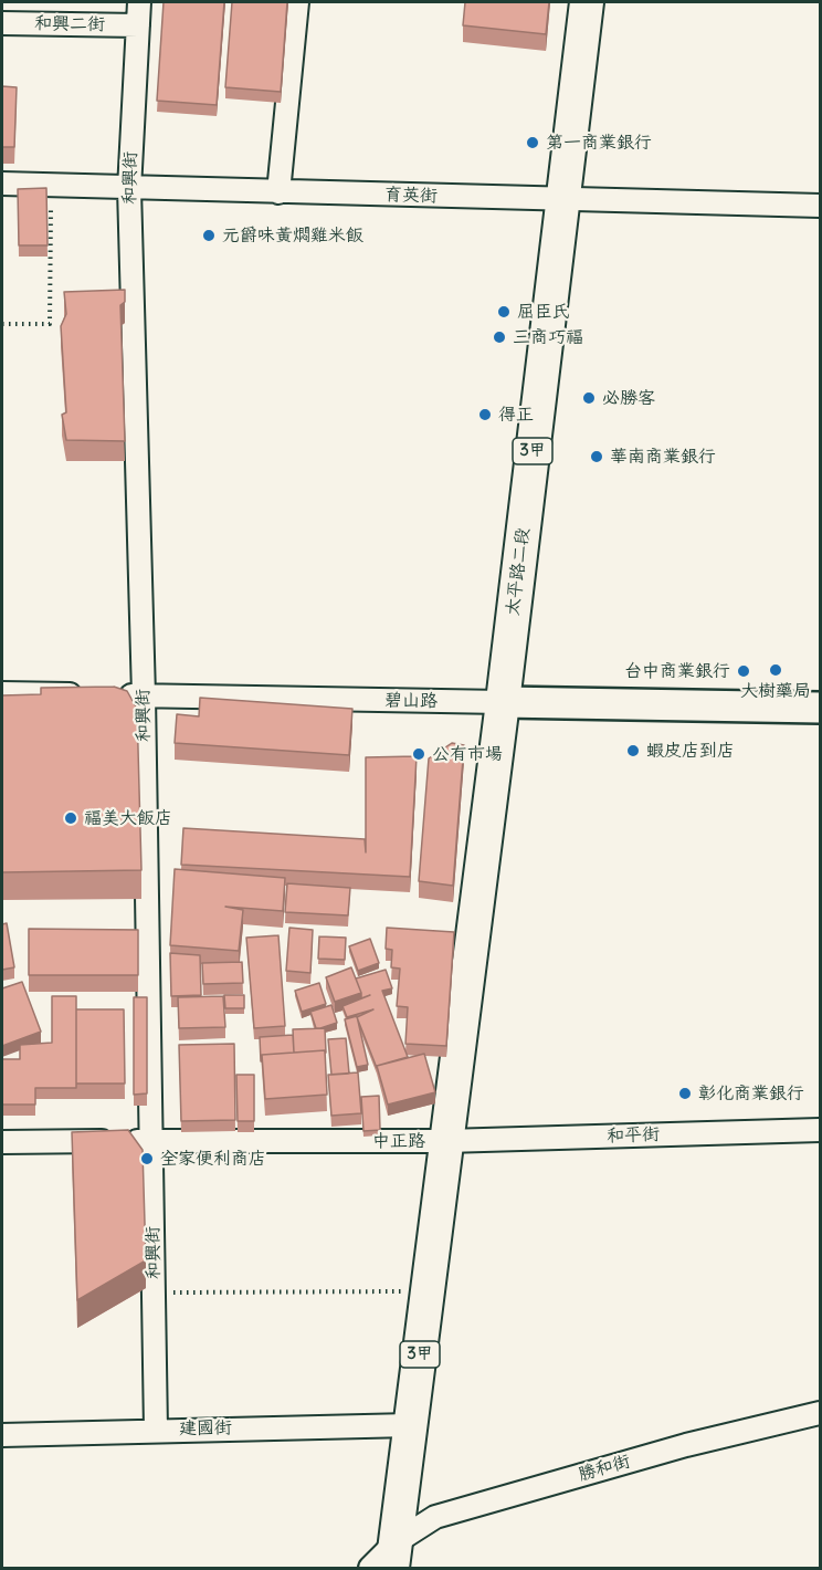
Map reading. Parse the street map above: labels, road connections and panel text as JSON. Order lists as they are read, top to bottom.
{
  "streets": {
    "main road": [
      "3甲",
      "太平路二段",
      "碧山路",
      "中正路"
    ],
    "street": [
      "和興二街",
      "和興街",
      "育英街",
      "和平街",
      "建國街",
      "勝和街"
    ]
  },
  "crossings": [
    ["和興二街", "和興街"],
    ["和興街", "育英街"],
    ["和興街", "碧山路"],
    ["和興街", "中正路"],
    ["和興街", "建國街"],
    ["育英街", "太平路二段"],
    ["太平路二段", "碧山路"],
    ["太平路二段", "和平街"],
    ["太平路二段", "中正路"],
    ["和平街", "中正路"],
    ["中正路", "建國街"],
    ["中正路", "勝和街"]
  ],
  "places": [
    "第一商業銀行",
    "元爵味黃燜雞米飯",
    "屈臣氏",
    "三商巧福",
    "必勝客",
    "得正",
    "華南商業銀行",
    "大樹藥局",
    "台中商業銀行",
    "蝦皮店到店",
    "公有市場",
    "福美大飯店",
    "彰化商業銀行",
    "全家便利商店"
  ]
}
